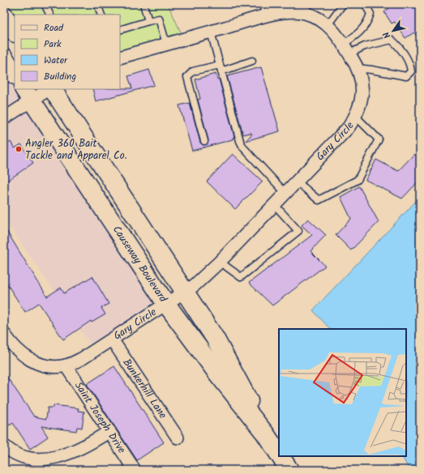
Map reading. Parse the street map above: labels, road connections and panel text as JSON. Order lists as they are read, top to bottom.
{
  "streets": {
    "street": [
      "Gary Circle",
      "Causeway Boulevard",
      "Bunkerhill Lane",
      "Saint Joseph Drive"
    ]
  },
  "crossings": [
    ["Gary Circle", "Causeway Boulevard"],
    ["Gary Circle", "Bunkerhill Lane"],
    ["Gary Circle", "Saint Joseph Drive"]
  ],
  "places": ["Angler 360 Bait Tackle and Apparel Co."],
  "legend": [
    "Road",
    "Park",
    "Water",
    "Building"
  ],
  "north": "bottom left"
}
